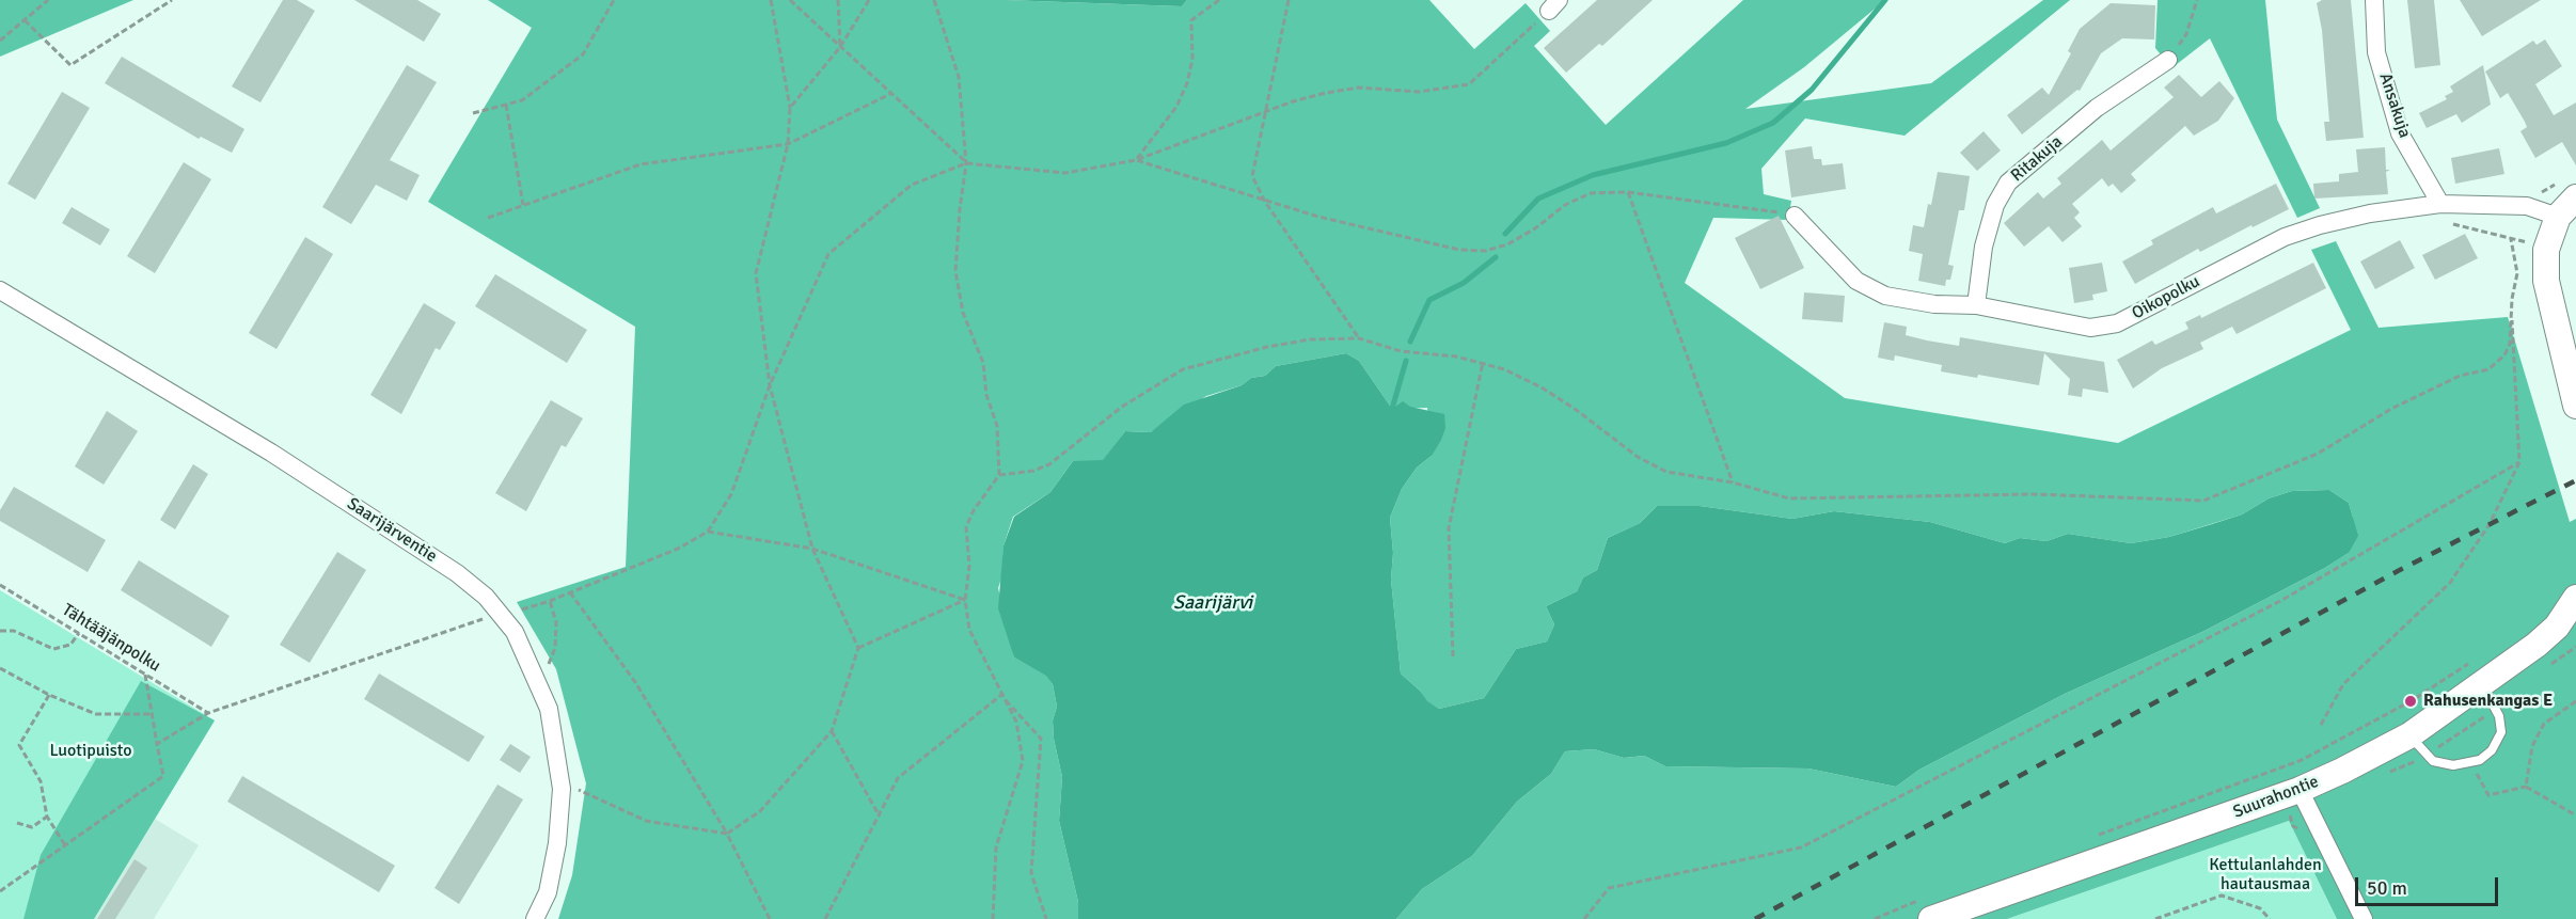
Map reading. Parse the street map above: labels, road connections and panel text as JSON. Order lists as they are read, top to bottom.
{
  "streets": {
    "street": [
      "Ansakuja",
      "Ritakuja",
      "Oikopolku",
      "Saarijärventie",
      "Suurahontie"
    ],
    "path": ["Tähtääjänpolku"]
  },
  "crossings": [
    ["Ansakuja", "Oikopolku"],
    ["Ritakuja", "Oikopolku"]
  ],
  "water": ["Saarijärvi"],
  "parks": ["Luotipuisto", "Kettulanlahden hautausmaa"],
  "places": ["Rahusenkangas E"],
  "scale_bar": "50 m"
}
